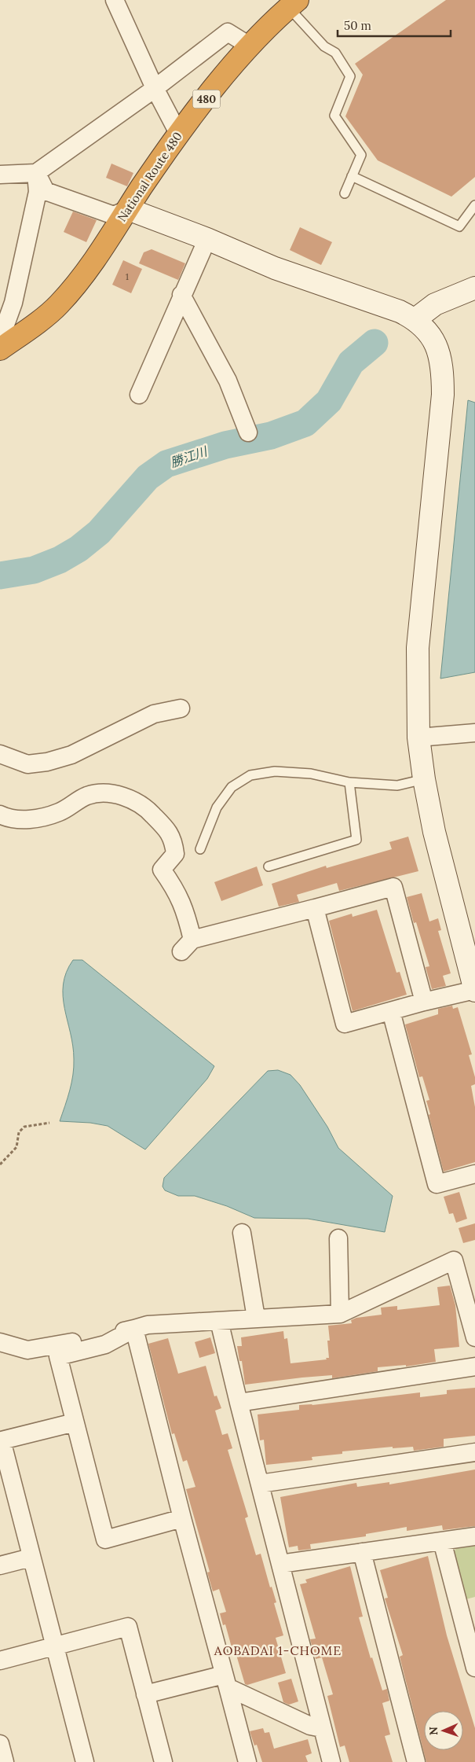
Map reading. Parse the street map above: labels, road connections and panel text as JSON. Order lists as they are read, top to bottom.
{
  "streets": {
    "highway": ["480", "National Route 480"]
  },
  "districts": ["AOBADAI 1-CHOME"],
  "water": ["勝江川"],
  "house_numbers": ["1"],
  "scale_bar": "50 m",
  "north": "left"
}
